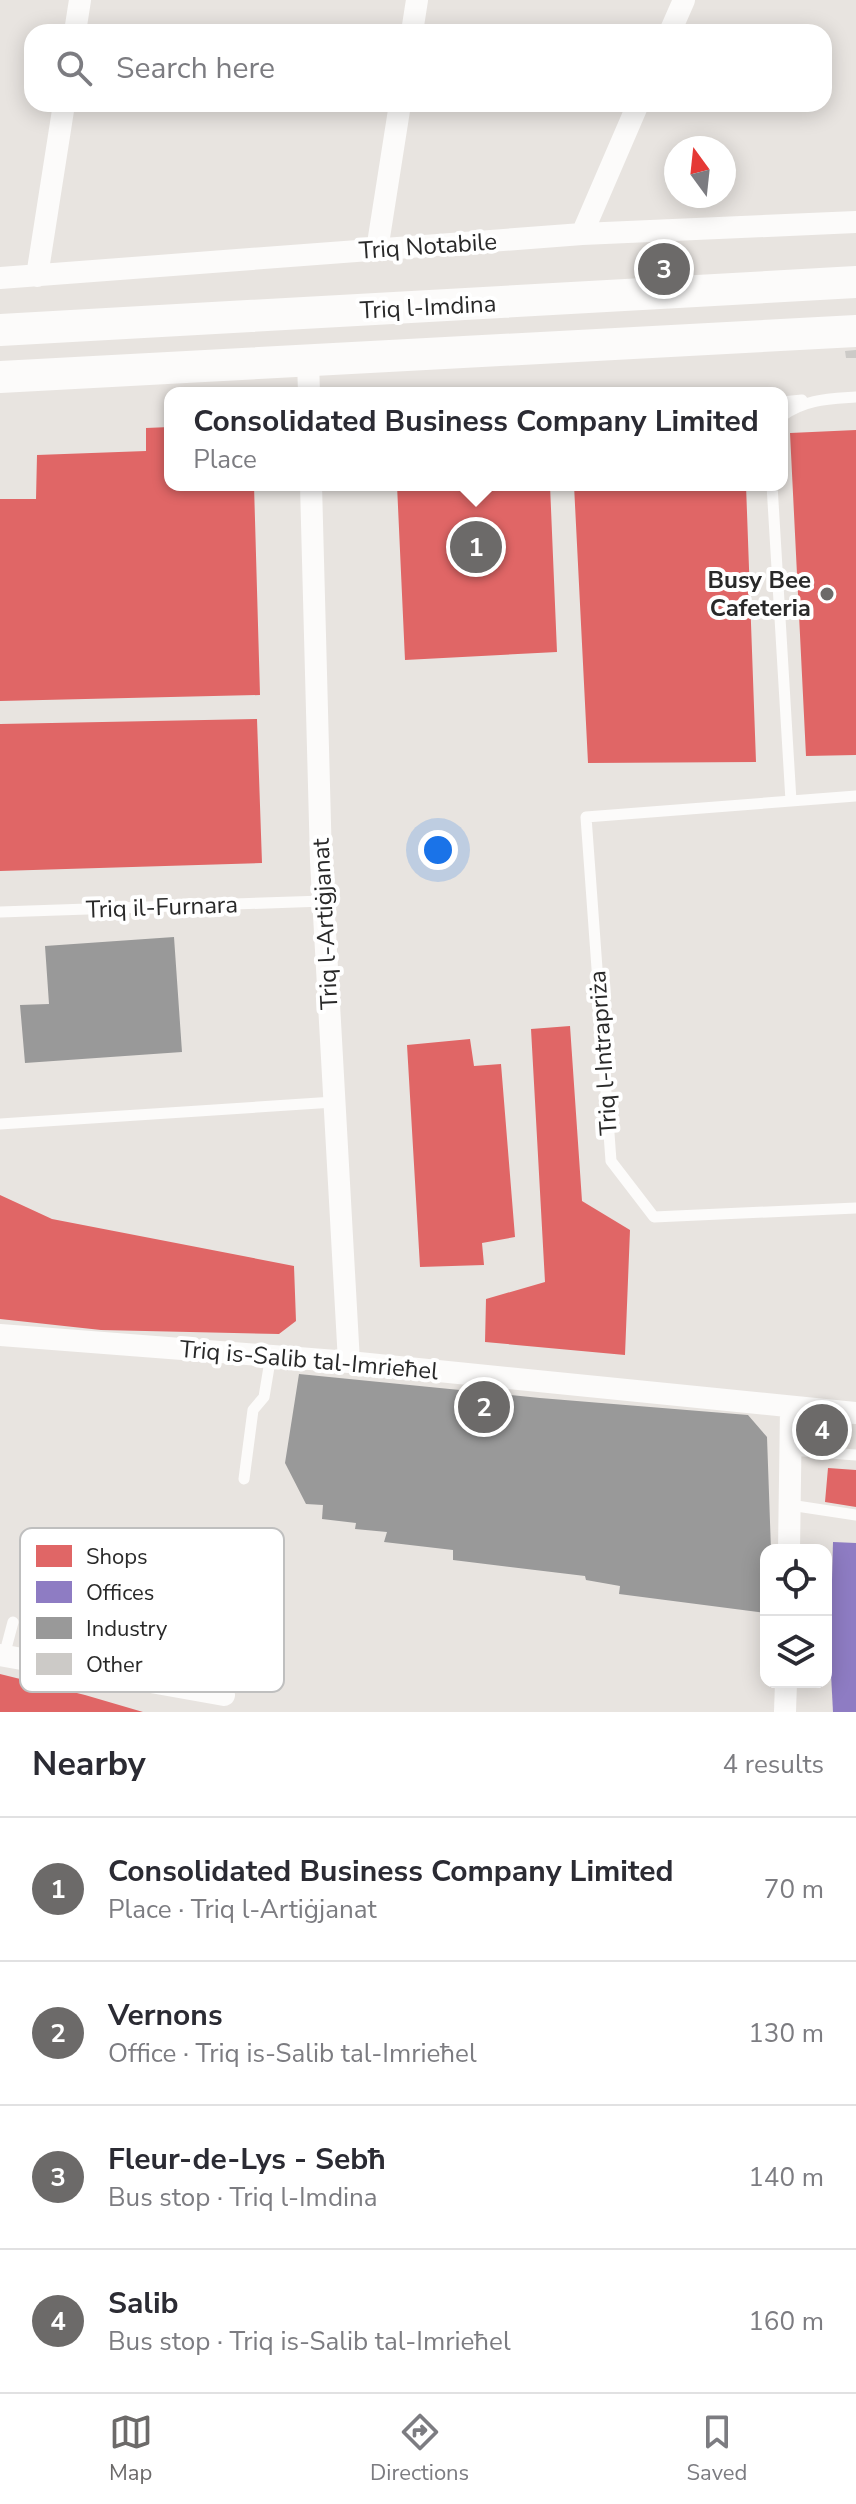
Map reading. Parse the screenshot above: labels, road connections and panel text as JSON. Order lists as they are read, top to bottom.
{
  "streets": {
    "main road": ["Triq l-Imdina"],
    "street": ["Triq Notabile", "Triq l-Artiġjanat", "Triq is-Salib tal-Imrieħel"],
    "lane": ["Triq il-Furnara", "Triq l-Intrapriża"]
  },
  "crossings": [
    ["Triq il-Furnara", "Triq l-Artiġjanat"],
    ["Triq l-Artiġjanat", "Triq is-Salib tal-Imrieħel"]
  ],
  "places": ["Busy Bee Cafeteria"],
  "legend": [
    "Shops",
    "Offices",
    "Industry",
    "Other"
  ],
  "north": "top",
  "page": {
    "search": "Search here",
    "pins": [
      "3",
      "1",
      "2",
      "4"
    ],
    "popup": ["Consolidated Business Company Limited", "Place"],
    "heading": ["Nearby", "4 results"],
    "list": [
      {
        "mark": "1",
        "name": "Consolidated Business Company Limited",
        "note": "Place · Triq l-Artiġjanat",
        "value": "70 m"
      },
      {
        "mark": "2",
        "name": "Vernons",
        "note": "Office · Triq is-Salib tal-Imrieħel",
        "value": "130 m"
      },
      {
        "mark": "3",
        "name": "Fleur-de-Lys - Sebħ",
        "note": "Bus stop · Triq l-Imdina",
        "value": "140 m"
      },
      {
        "mark": "4",
        "name": "Salib",
        "note": "Bus stop · Triq is-Salib tal-Imrieħel",
        "value": "160 m"
      }
    ],
    "nav": ["Map", "Directions", "Saved"]
  }
}
